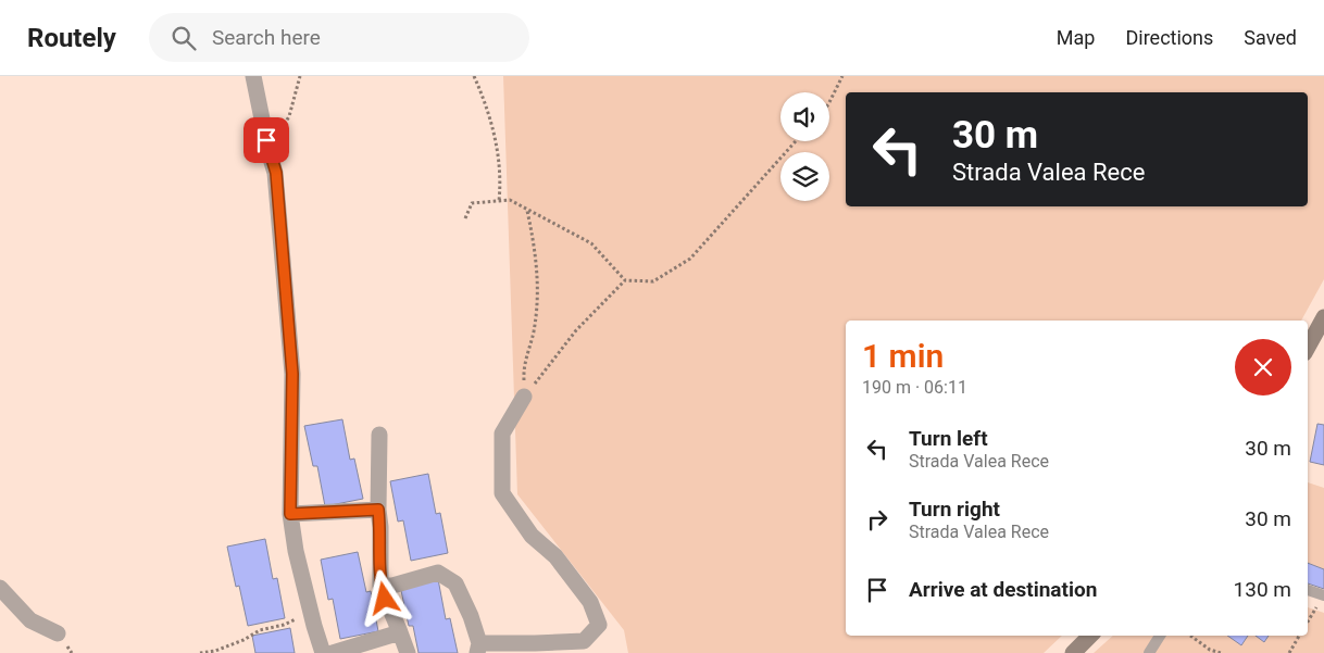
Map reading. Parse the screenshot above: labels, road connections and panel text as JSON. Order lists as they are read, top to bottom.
{
  "page": {
    "header": "Routely",
    "search": "Search here",
    "nav": ["Map", "Directions", "Saved"],
    "turn": ["30 m", "Strada Valea Rece"],
    "heading": ["1 min", "190 m · 06:11"],
    "list": [
      {
        "name": "Turn left",
        "note": "Strada Valea Rece",
        "value": "30 m"
      },
      {
        "name": "Turn right",
        "note": "Strada Valea Rece",
        "value": "30 m"
      },
      {
        "name": "Arrive at destination",
        "value": "130 m"
      }
    ]
  }
}
